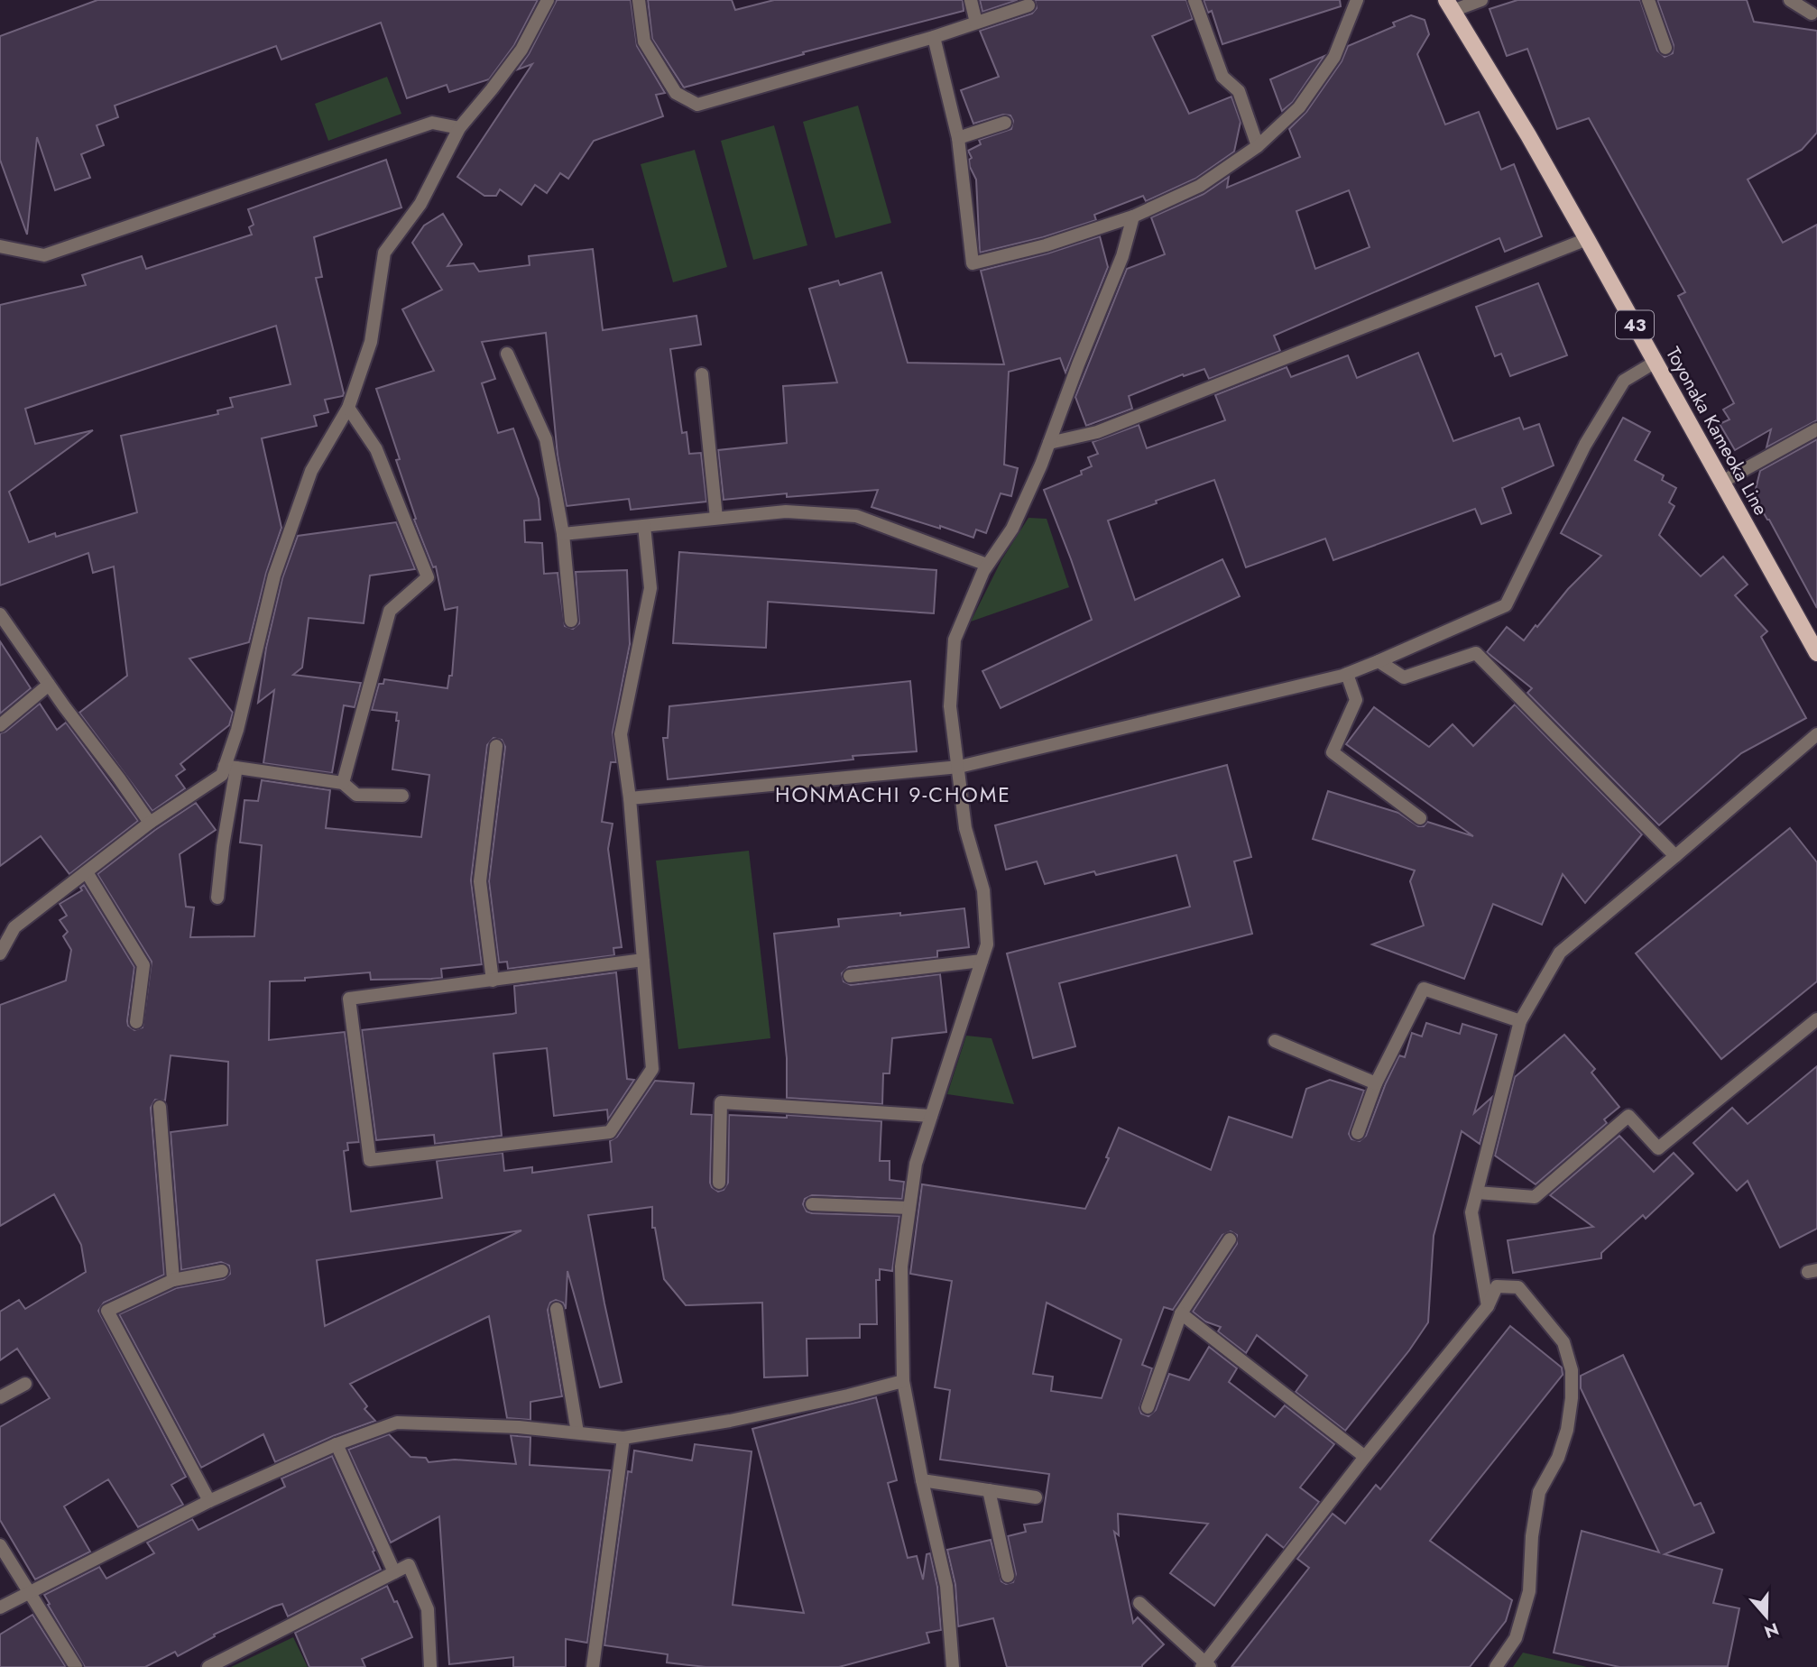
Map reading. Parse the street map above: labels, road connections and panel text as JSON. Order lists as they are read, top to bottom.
{
  "streets": {
    "main road": ["43", "Toyonaka Kameoka Line"]
  },
  "districts": ["HONMACHI 9-CHOME"],
  "north": "bottom"
}
